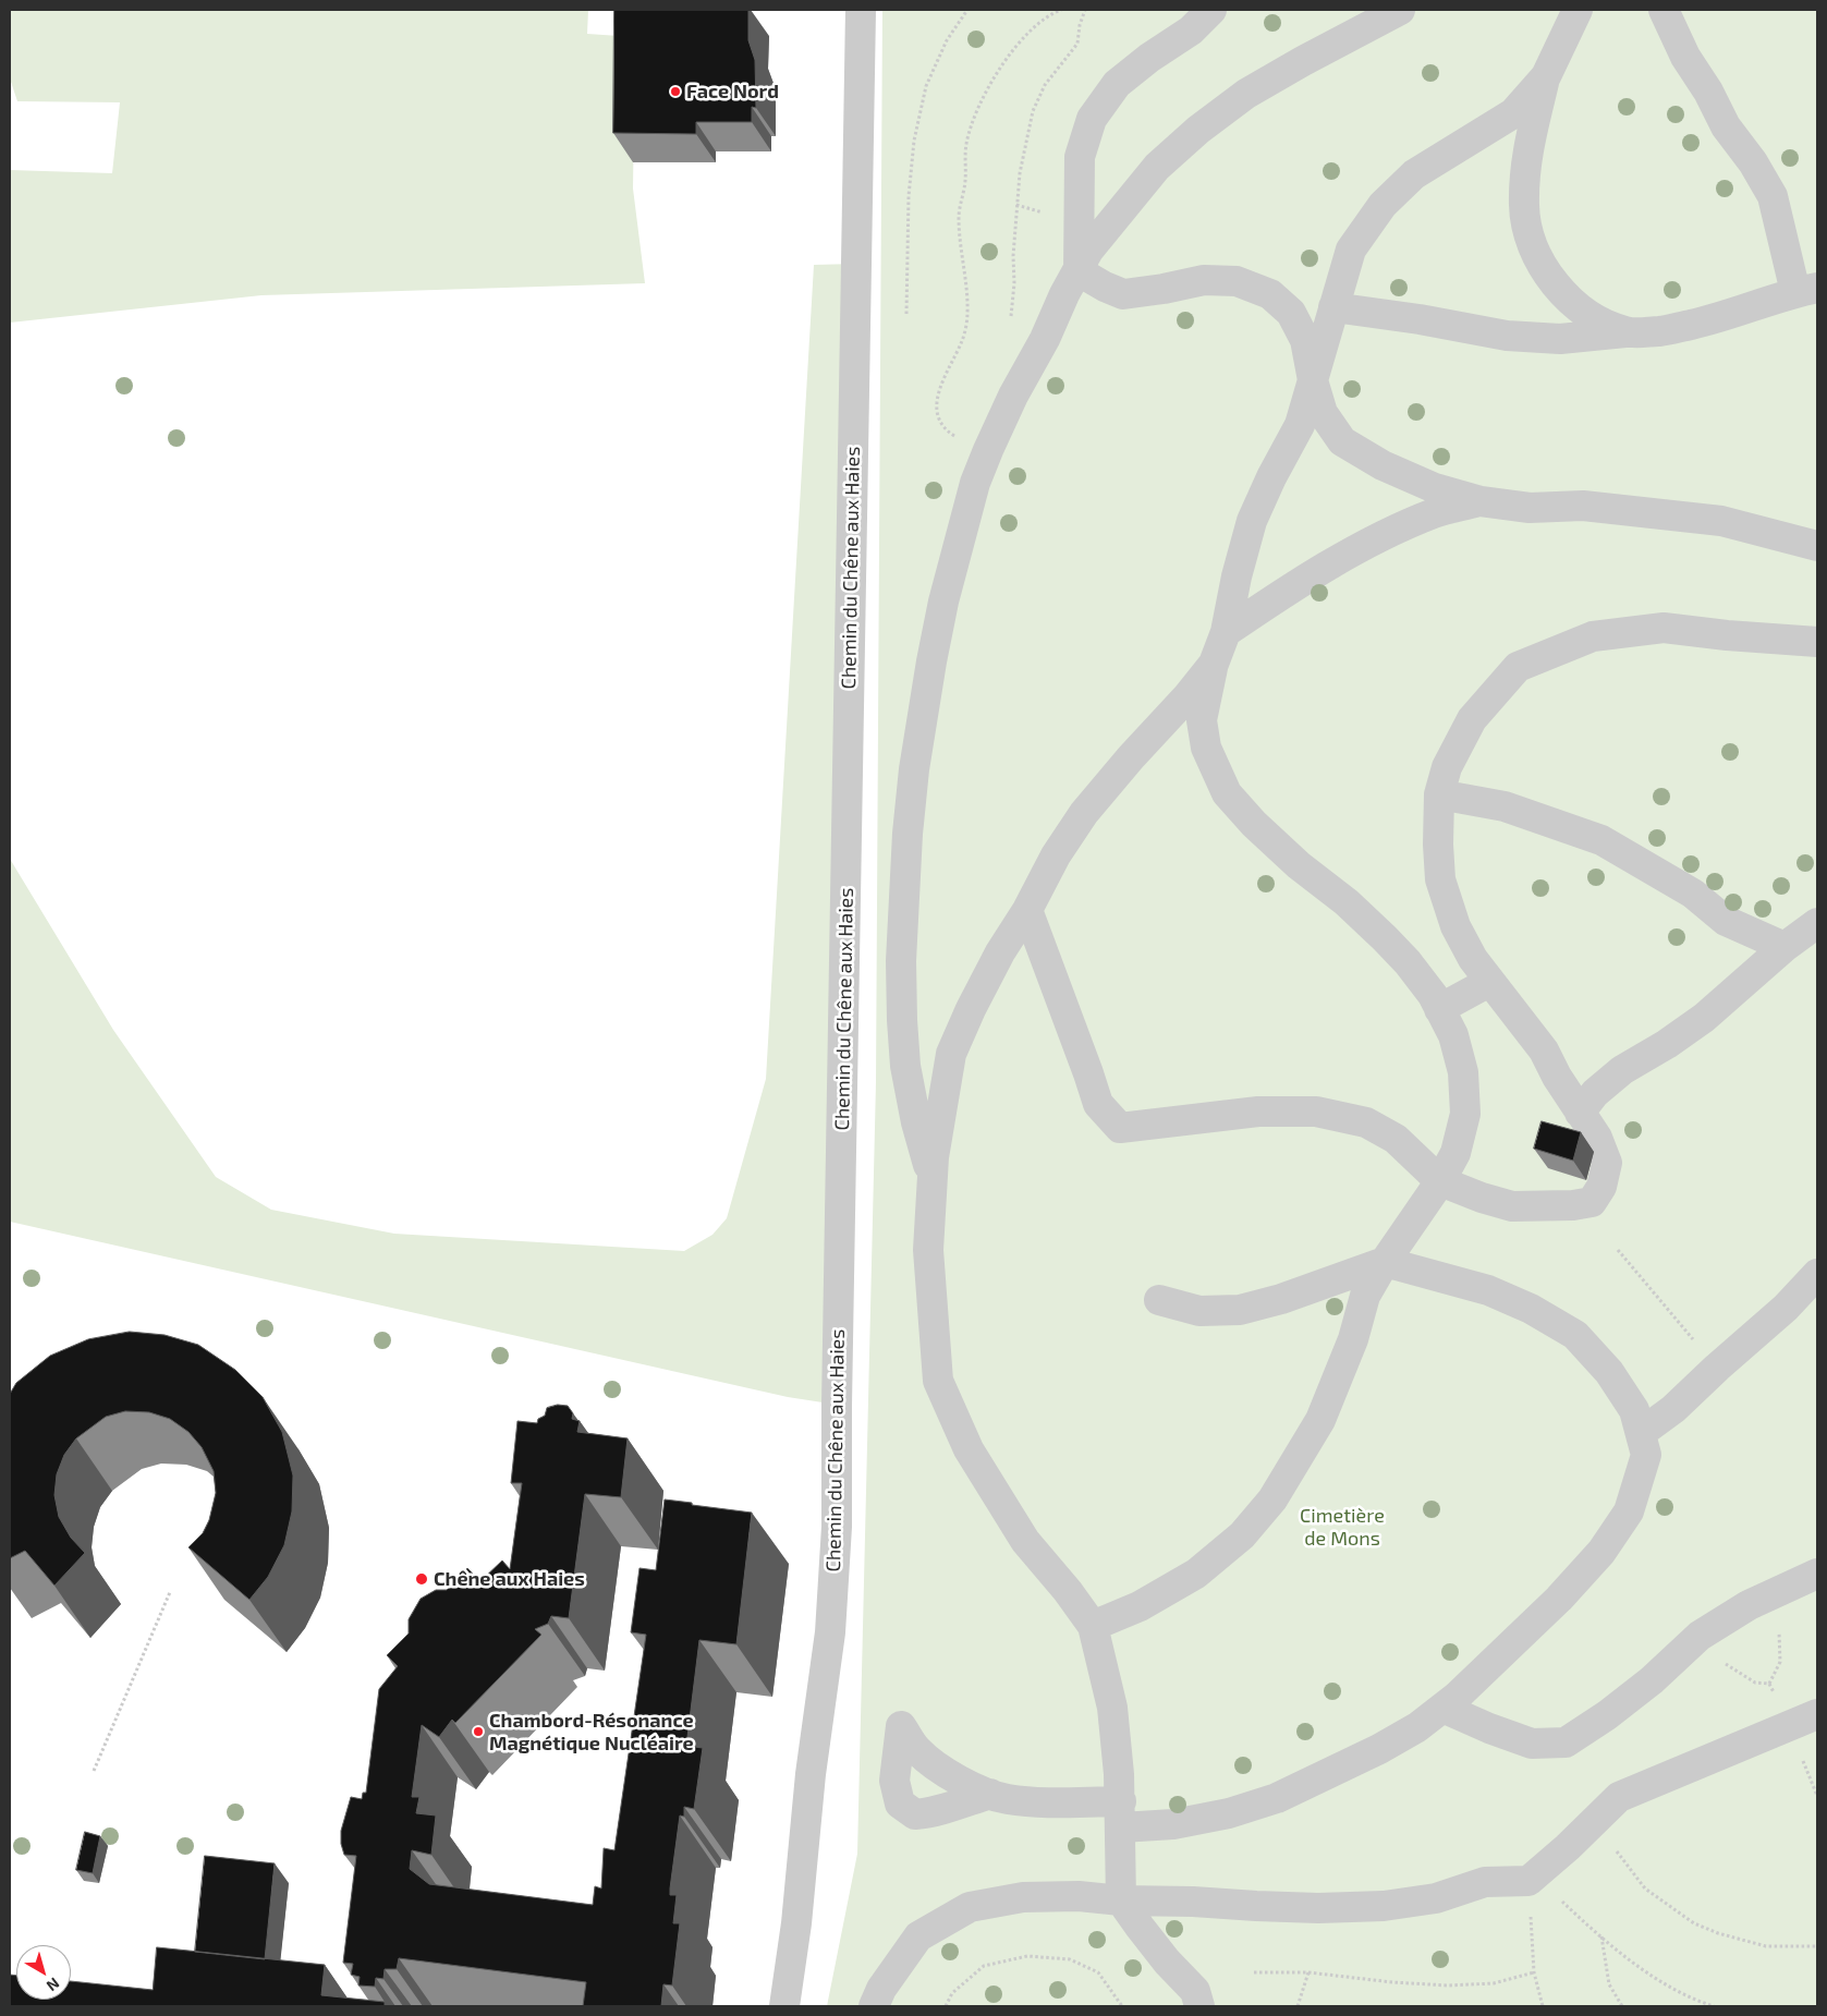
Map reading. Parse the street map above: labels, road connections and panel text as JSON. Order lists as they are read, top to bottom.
{
  "streets": {
    "street": ["Chemin du Chêne aux Haies"]
  },
  "parks": ["Cimetière de Mons"],
  "places": ["Face Nord", "Chêne aux Haies", "Chambord-Résonance Magnétique Nucléaire"],
  "north": "bottom right"
}
